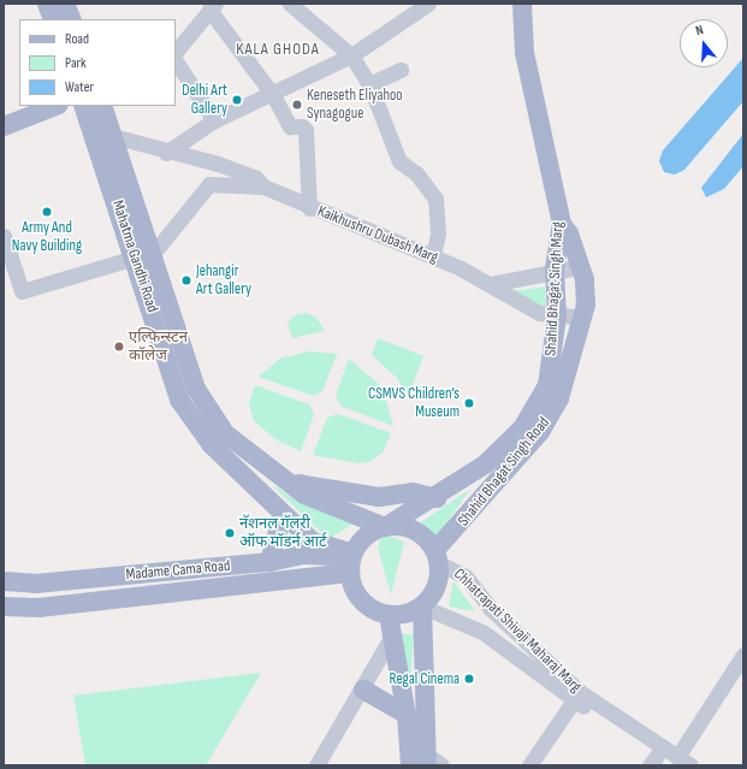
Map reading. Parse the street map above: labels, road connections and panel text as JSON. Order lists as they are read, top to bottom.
{
  "streets": {
    "main road": [
      "Mahatma Gandhi Road",
      "Shahid Bhagat Singh Marg",
      "Shahid Bhagat Singh Road",
      "Madame Cama Road"
    ],
    "street": ["Kaikhushru Dubash Marg", "Chhatrapati Shivaji Maharaj Marg"]
  },
  "crossings": [
    ["Kaikhushru Dubash Marg", "Mahatma Gandhi Road"],
    ["Kaikhushru Dubash Marg", "Shahid Bhagat Singh Marg"],
    ["Kaikhushru Dubash Marg", "Shahid Bhagat Singh Road"],
    ["Mahatma Gandhi Road", "Shahid Bhagat Singh Marg"],
    ["Mahatma Gandhi Road", "Shahid Bhagat Singh Road"],
    ["Mahatma Gandhi Road", "Madame Cama Road"],
    ["Mahatma Gandhi Road", "Chhatrapati Shivaji Maharaj Marg"],
    ["Shahid Bhagat Singh Marg", "Shahid Bhagat Singh Road"],
    ["Shahid Bhagat Singh Marg", "Madame Cama Road"],
    ["Shahid Bhagat Singh Marg", "Chhatrapati Shivaji Maharaj Marg"],
    ["Shahid Bhagat Singh Road", "Madame Cama Road"],
    ["Shahid Bhagat Singh Road", "Chhatrapati Shivaji Maharaj Marg"],
    ["Madame Cama Road", "Chhatrapati Shivaji Maharaj Marg"]
  ],
  "districts": ["KALA GHODA"],
  "places": [
    "Delhi Art Gallery",
    "Keneseth Eliyahoo Synagogue",
    "Army And Navy Building",
    "Jehangir Art Gallery",
    "एल्फिन्स्टन कॉलेज",
    "CSMVS Children’s Museum",
    "नॅशनल गॅलरी ऑफ मॉडर्न आर्ट",
    "Regal Cinema"
  ],
  "legend": ["Road", "Park", "Water"],
  "north": "top"
}
